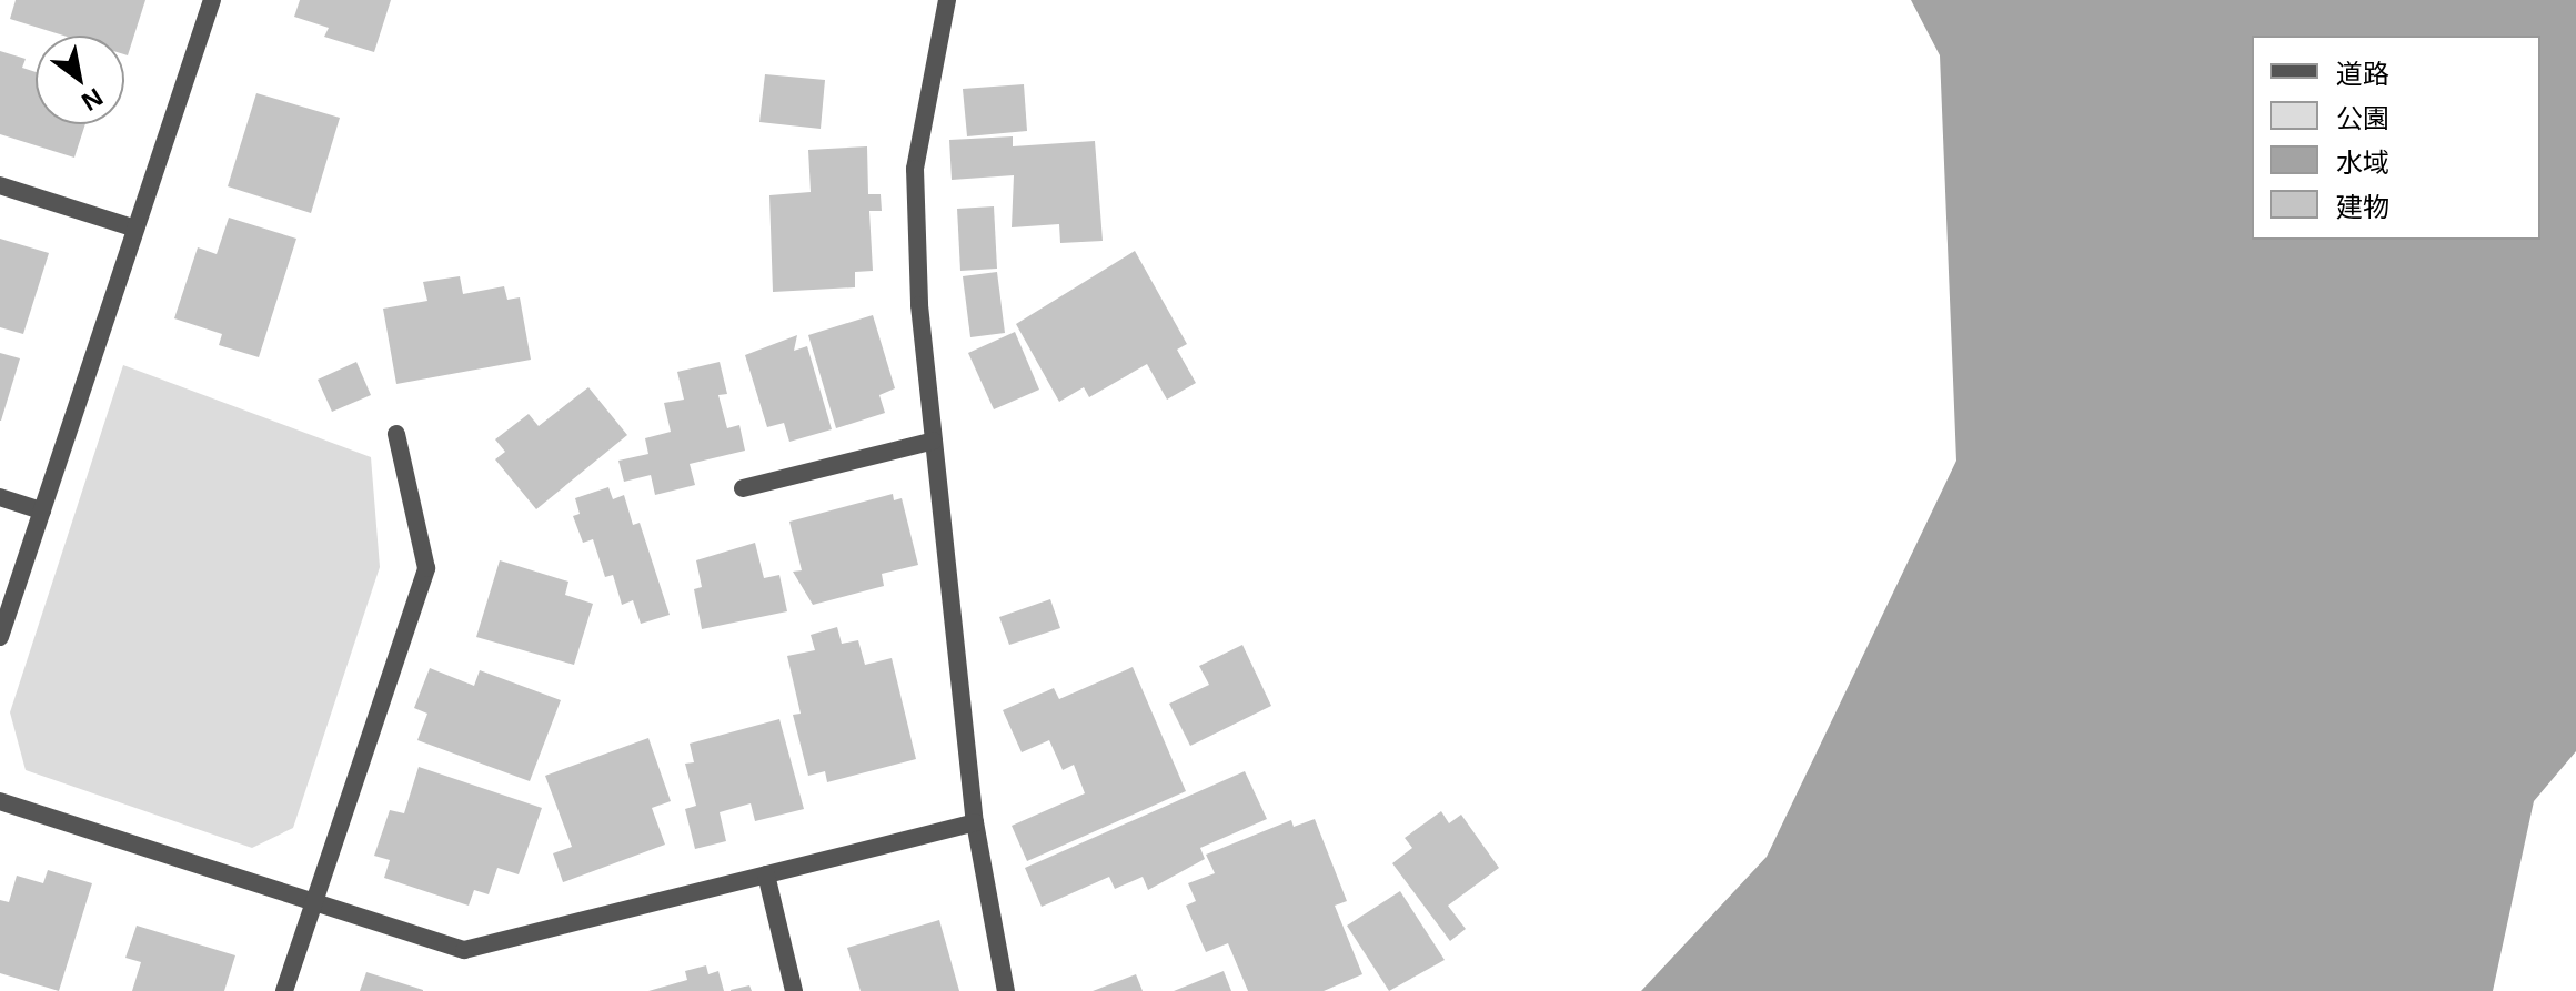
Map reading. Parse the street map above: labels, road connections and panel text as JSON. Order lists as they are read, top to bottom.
{
  "legend": [
    "道路",
    "公園",
    "水域",
    "建物"
  ],
  "north": "bottom right"
}
